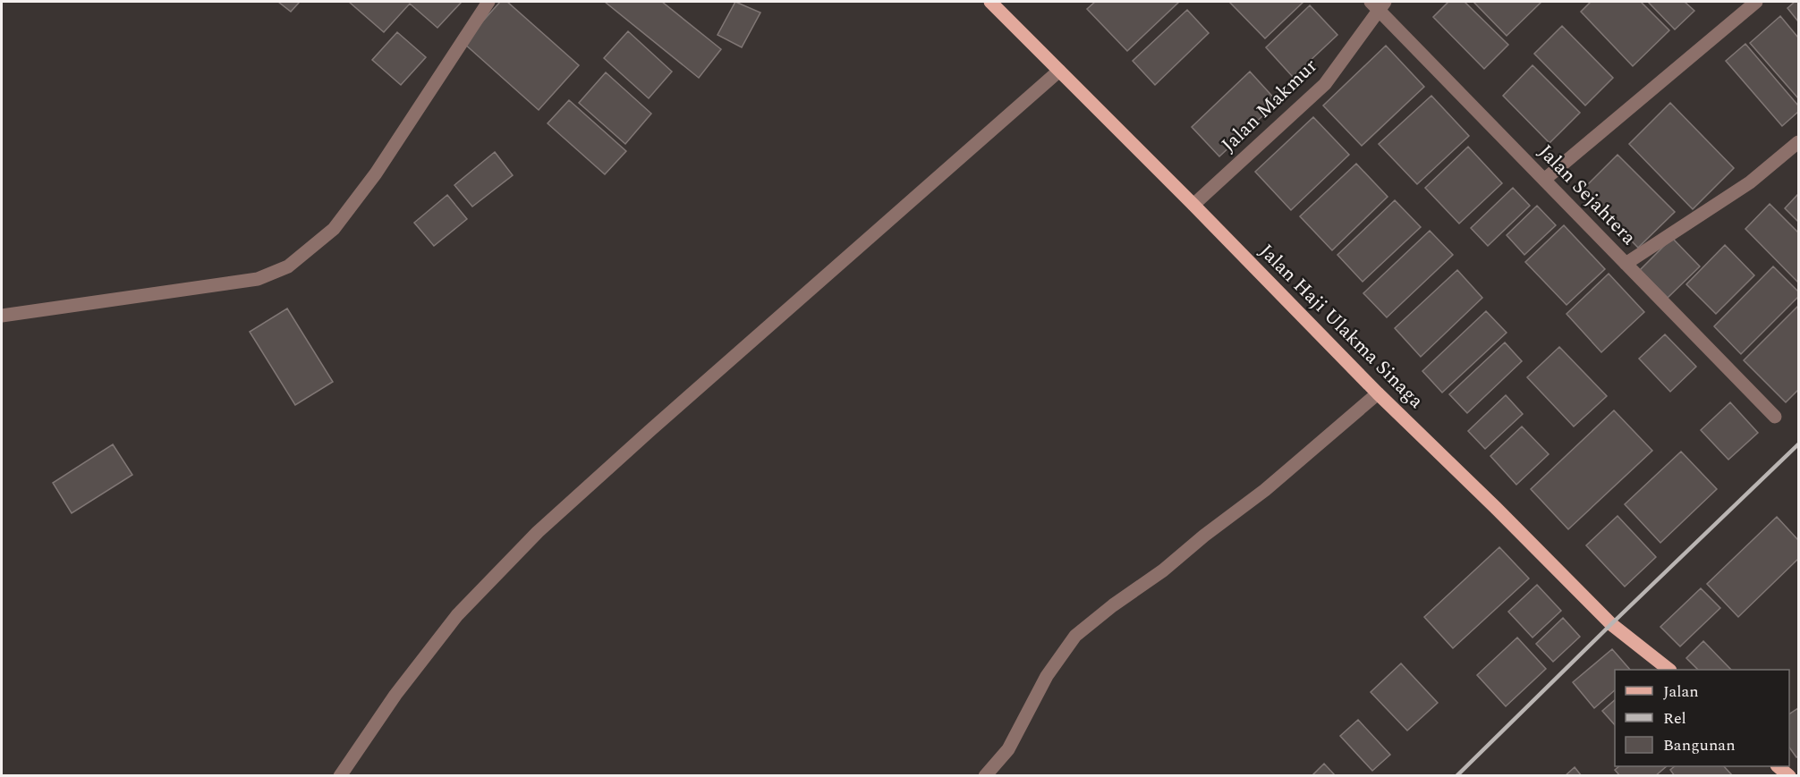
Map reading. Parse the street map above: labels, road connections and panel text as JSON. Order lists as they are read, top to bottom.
{
  "streets": {
    "main road": ["Jalan Haji Ulakma Sinaga"],
    "street": ["Jalan Makmur", "Jalan Sejahtera"]
  },
  "crossings": [
    ["Jalan Makmur", "Jalan Sejahtera"],
    ["Jalan Makmur", "Jalan Haji Ulakma Sinaga"]
  ],
  "legend": ["Jalan", "Rel", "Bangunan"]
}
